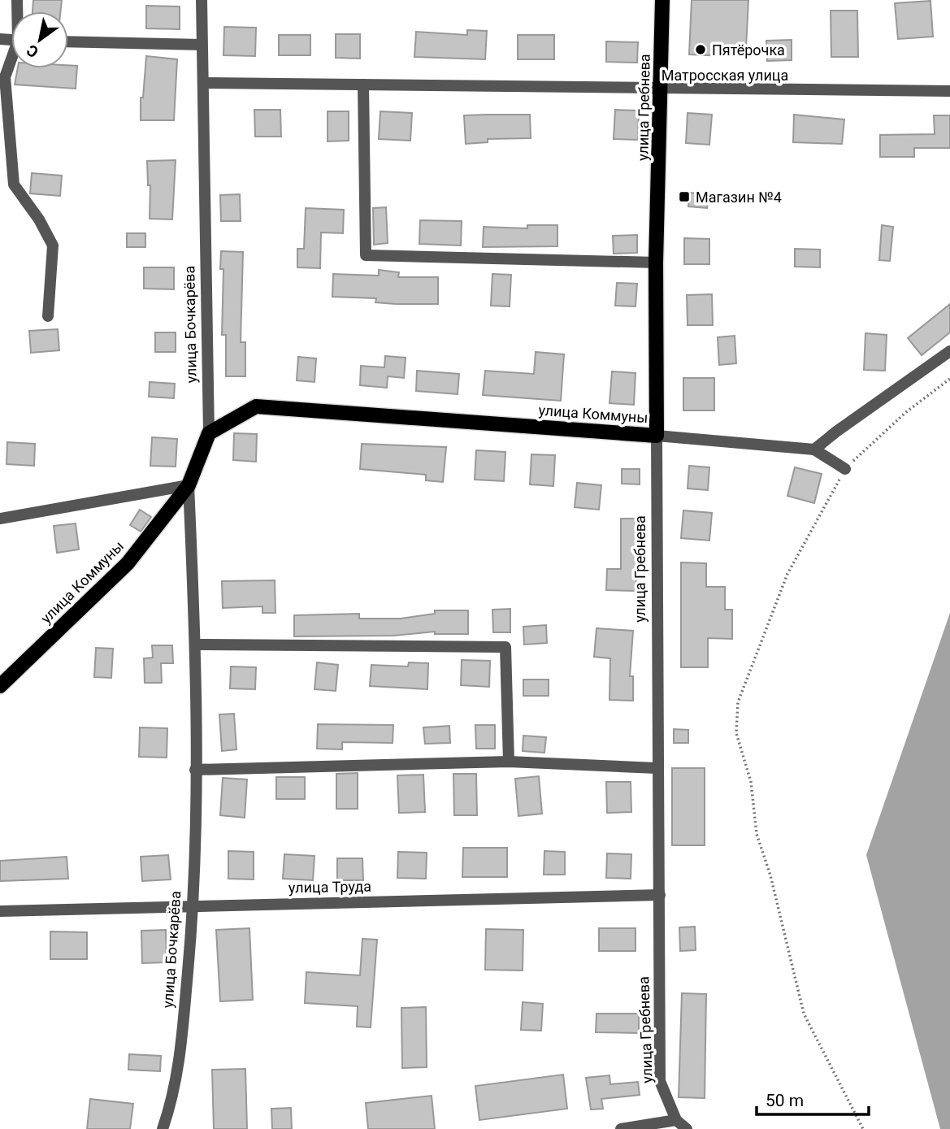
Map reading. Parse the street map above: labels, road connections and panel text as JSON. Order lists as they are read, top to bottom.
{
  "streets": {
    "main road": ["улица Гребнева", "улица Бочкарёва", "улица Коммуны"],
    "street": ["Матросская улица", "улица Труда"]
  },
  "crossings": [
    ["Матросская улица", "улица Гребнева"],
    ["Матросская улица", "улица Бочкарёва"],
    ["улица Гребнева", "улица Коммуны"],
    ["улица Гребнева", "улица Труда"],
    ["улица Бочкарёва", "улица Коммуны"],
    ["улица Бочкарёва", "улица Труда"]
  ],
  "places": {
    "other": ["Пятёрочка"],
    "transit": ["Магазин №4"]
  },
  "scale_bar": "50 m",
  "north": "bottom left"
}
